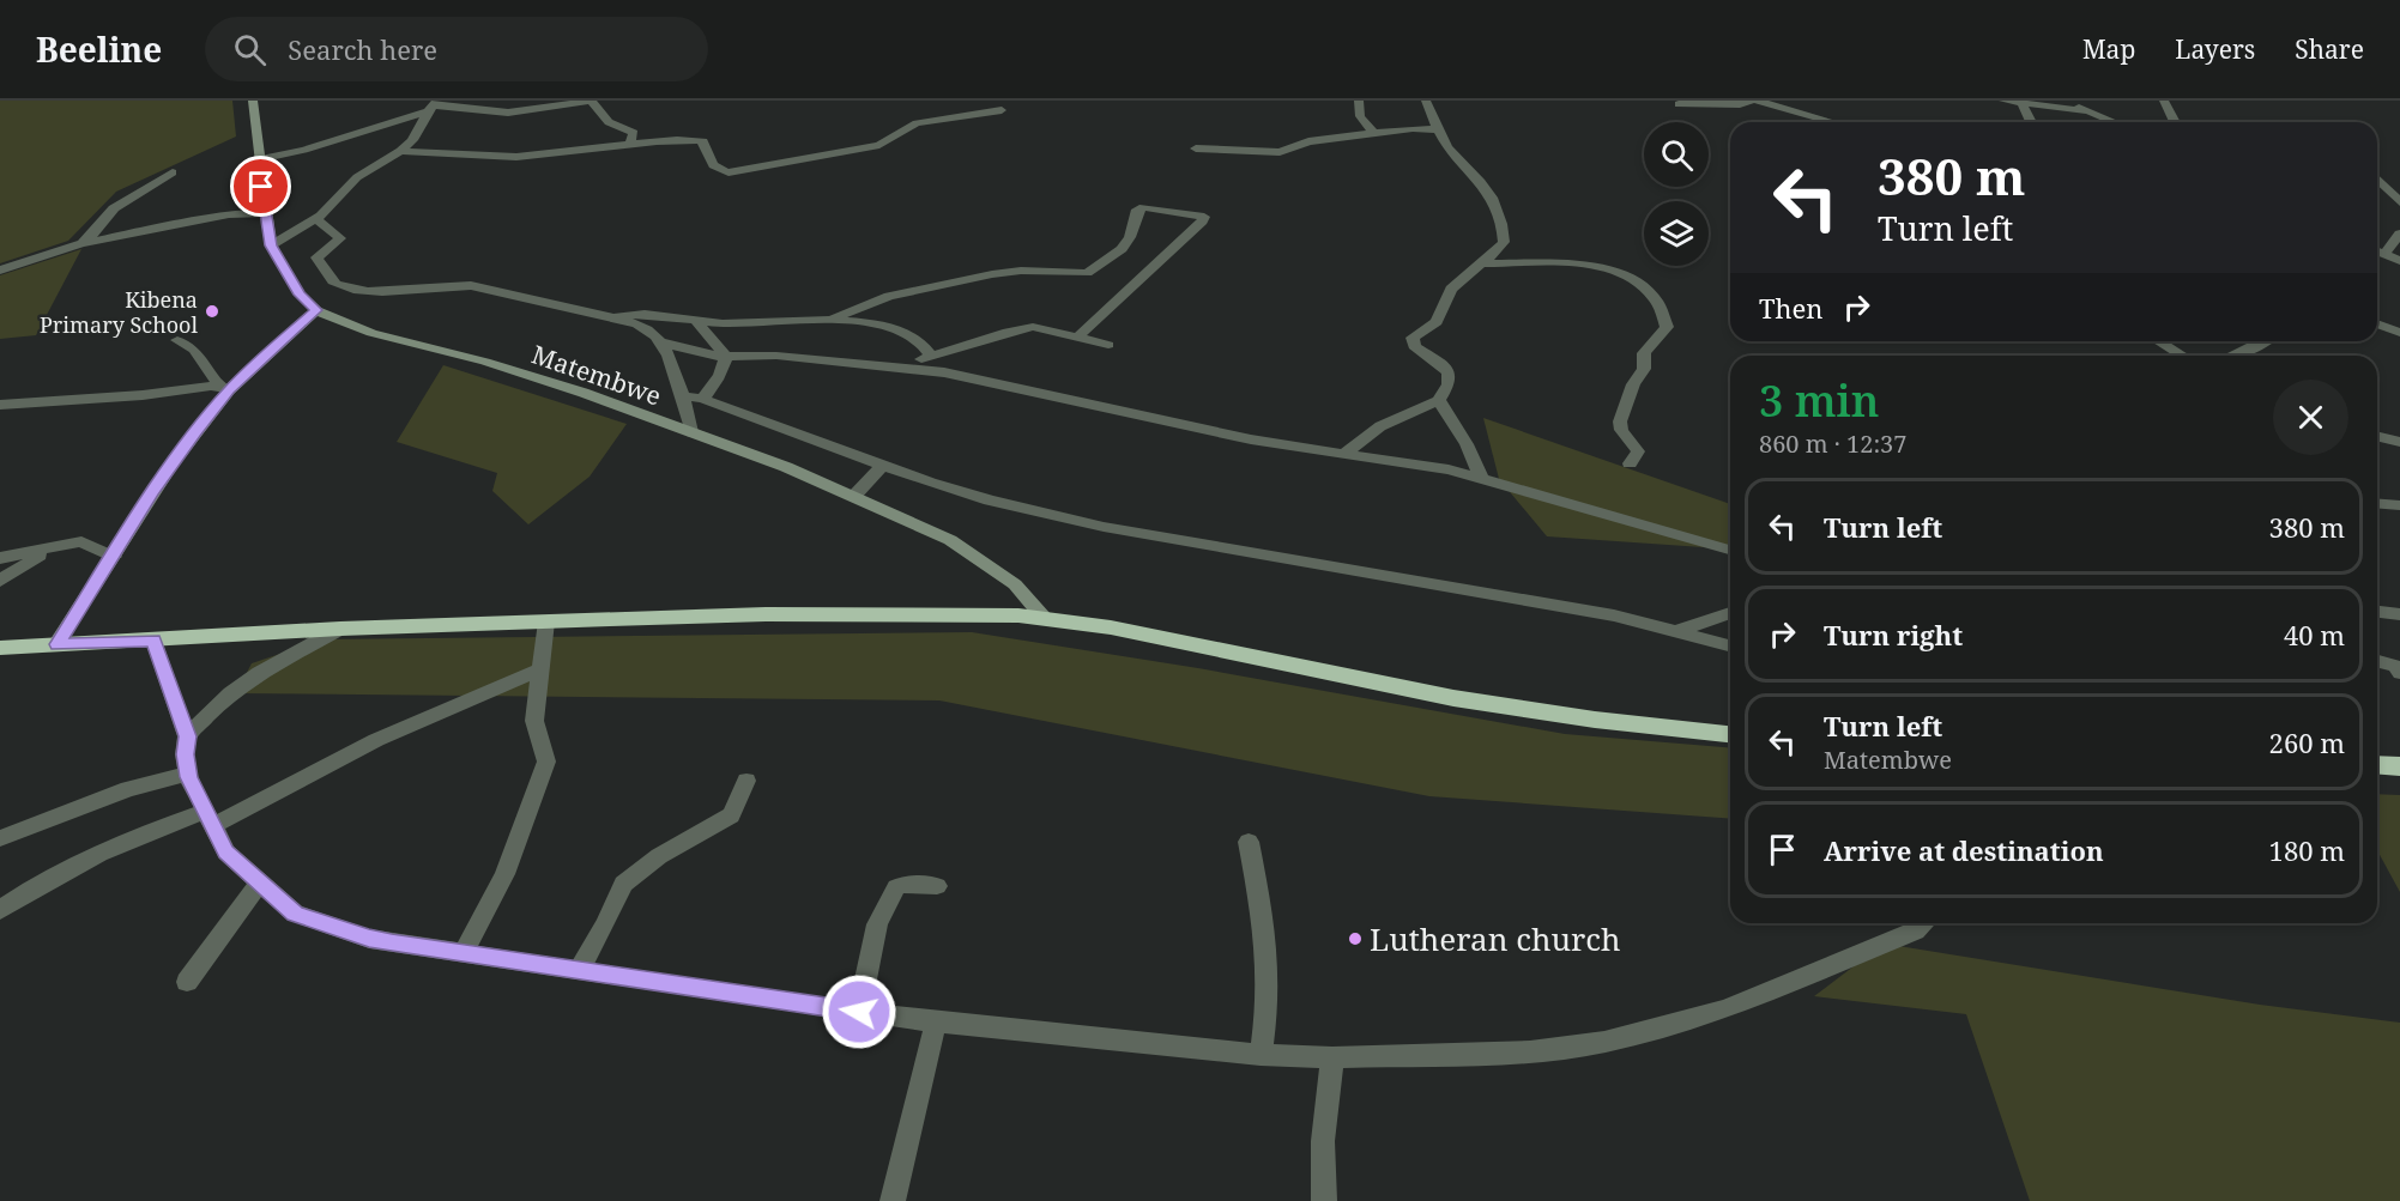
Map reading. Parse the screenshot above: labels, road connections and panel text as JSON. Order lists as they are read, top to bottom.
{
  "streets": {
    "main road": ["Matembwe"]
  },
  "places": ["Kibena Primary School", "Lutheran church"],
  "page": {
    "header": "Beeline",
    "search": "Search here",
    "nav": ["Map", "Layers", "Share"],
    "turn": ["380 m", "Turn left"],
    "then": "Then",
    "heading": ["3 min", "860 m · 12:37"],
    "list": [
      {
        "name": "Turn left",
        "value": "380 m"
      },
      {
        "name": "Turn right",
        "value": "40 m"
      },
      {
        "name": "Turn left",
        "note": "Matembwe",
        "value": "260 m"
      },
      {
        "name": "Arrive at destination",
        "value": "180 m"
      }
    ]
  }
}
